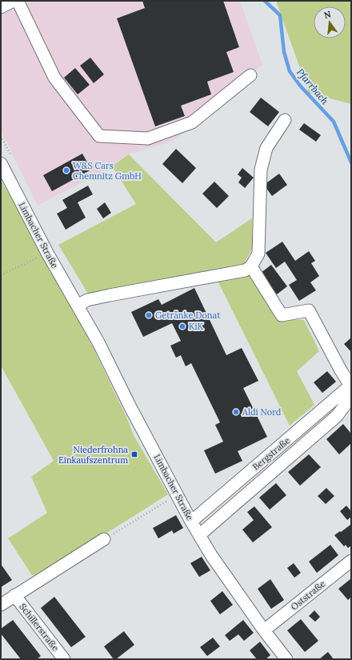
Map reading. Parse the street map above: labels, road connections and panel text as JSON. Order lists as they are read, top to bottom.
{
  "streets": {
    "street": [
      "Limbacher Straße",
      "Bergstraße",
      "Oststraße",
      "Schillerstraße"
    ]
  },
  "crossings": [
    ["Limbacher Straße", "Bergstraße"],
    ["Limbacher Straße", "Oststraße"]
  ],
  "water": ["Pfarrbach"],
  "places": {
    "other": [
      "W&S Cars Chemnitz GmbH",
      "Getränke Donat",
      "KiK",
      "Aldi Nord"
    ],
    "transit": ["Niederfrohna Einkaufszentrum"]
  },
  "north": "top"
}
